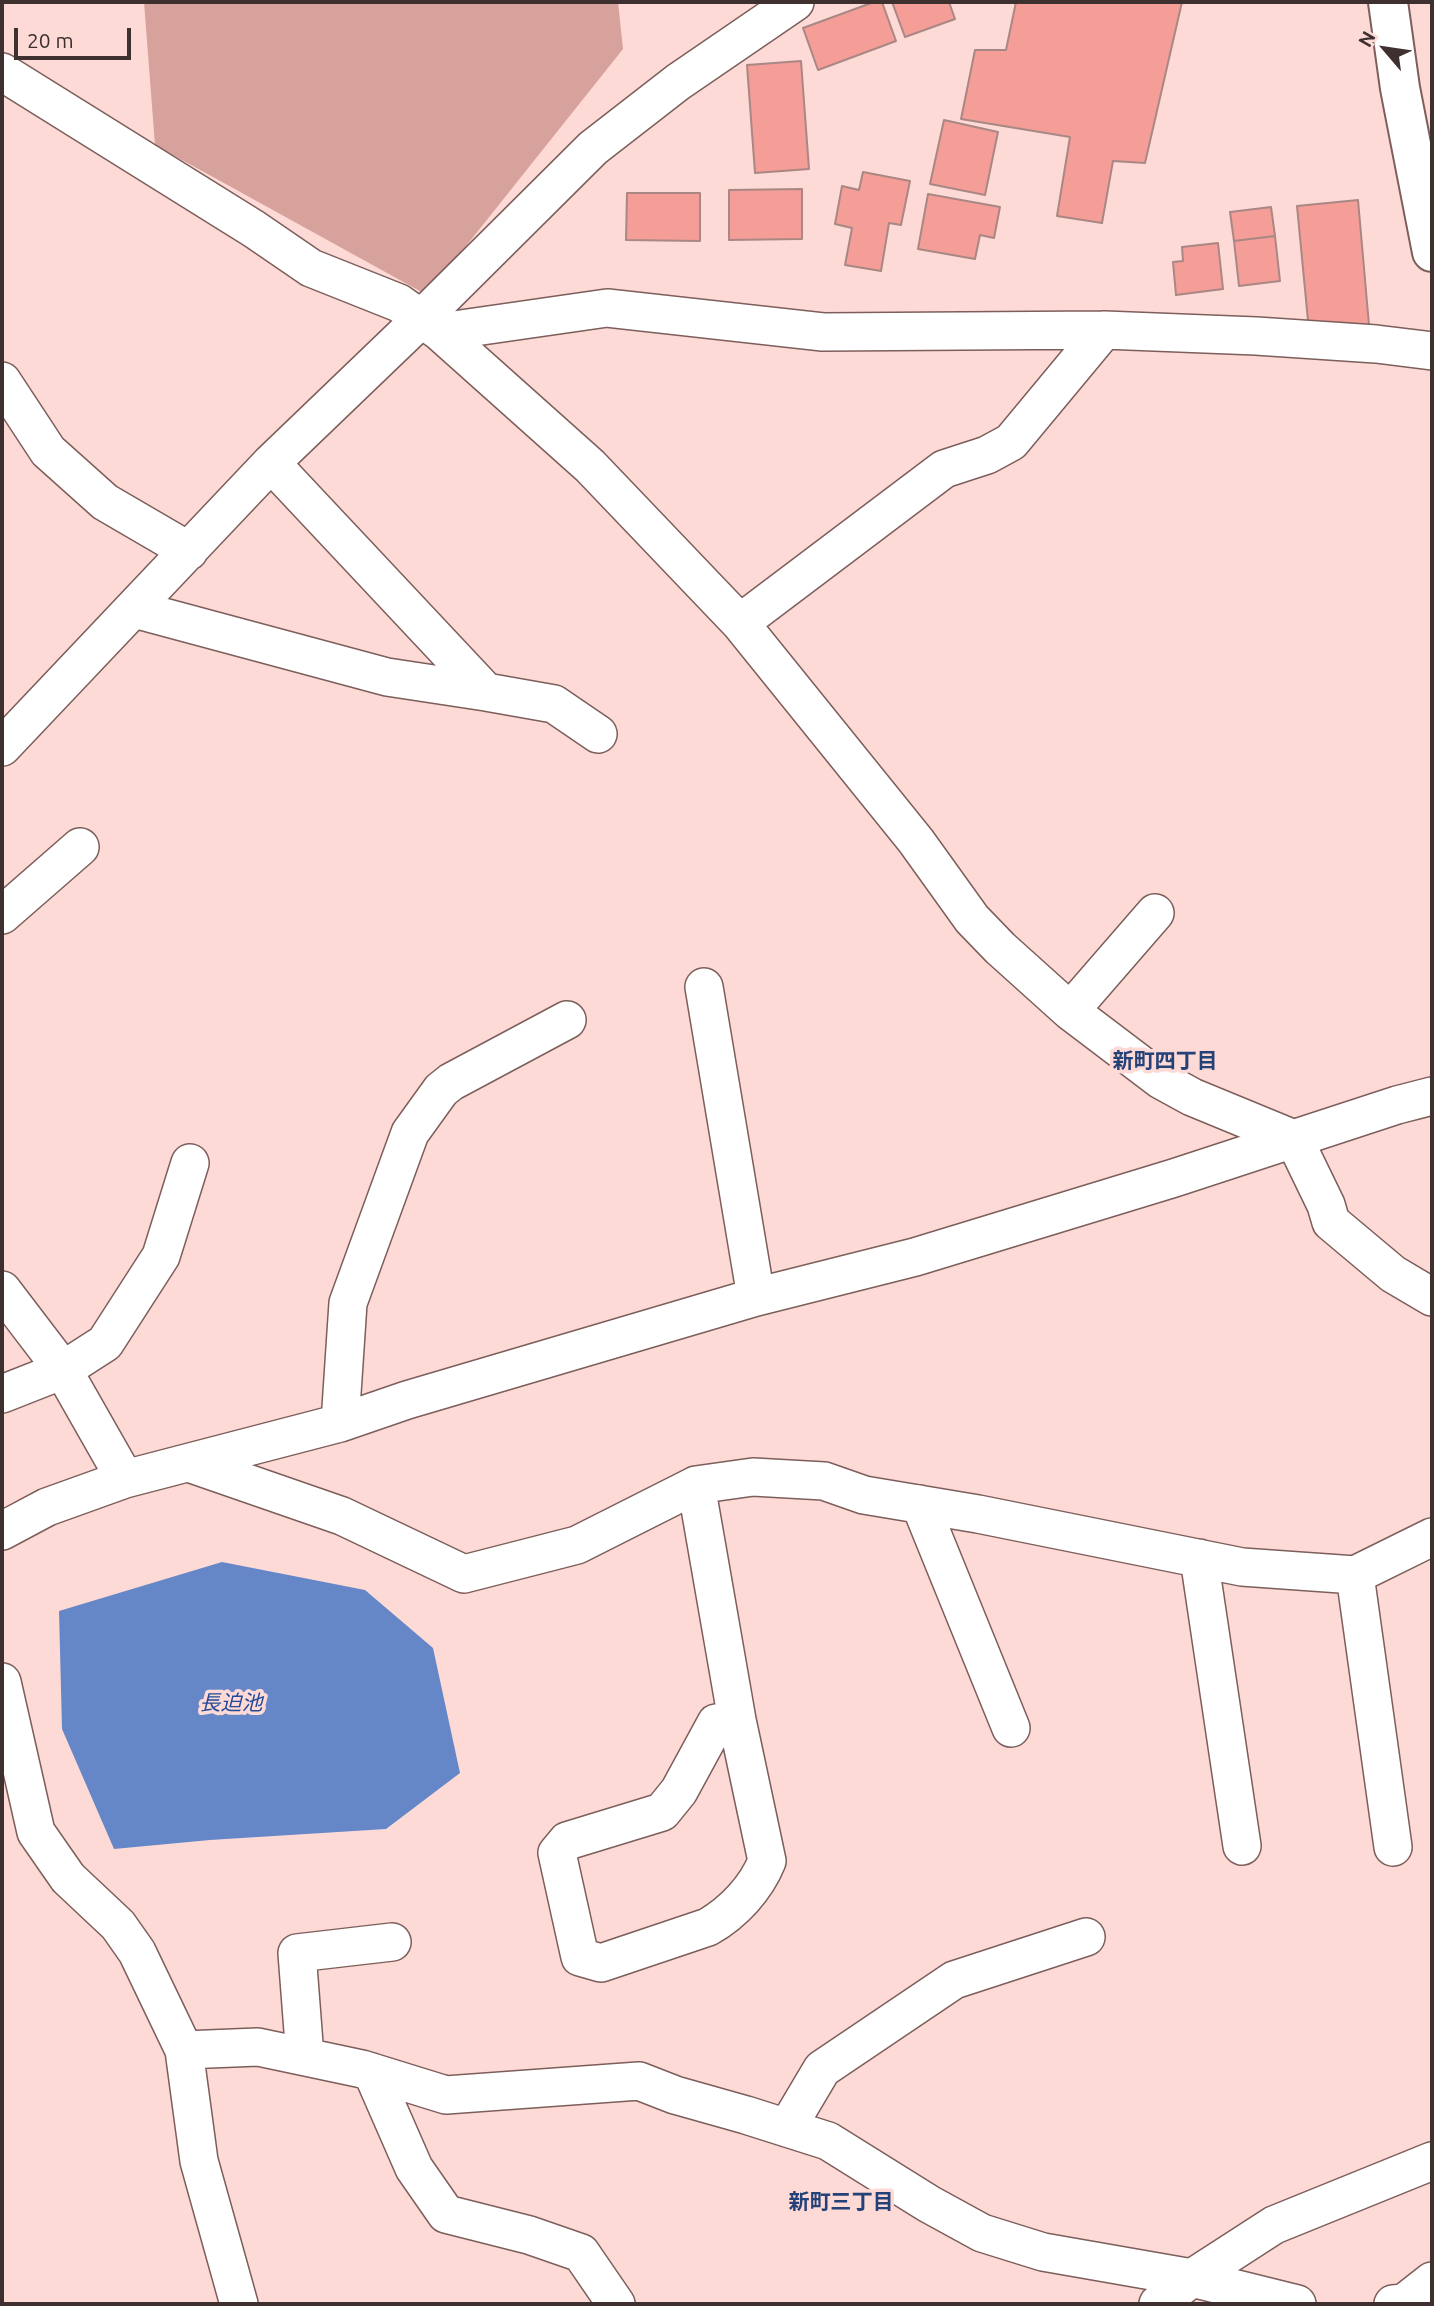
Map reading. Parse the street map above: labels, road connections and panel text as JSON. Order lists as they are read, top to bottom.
{
  "districts": ["新町四丁目", "新町三丁目"],
  "water": ["長迫池"],
  "scale_bar": "20 m",
  "north": "top left"
}
